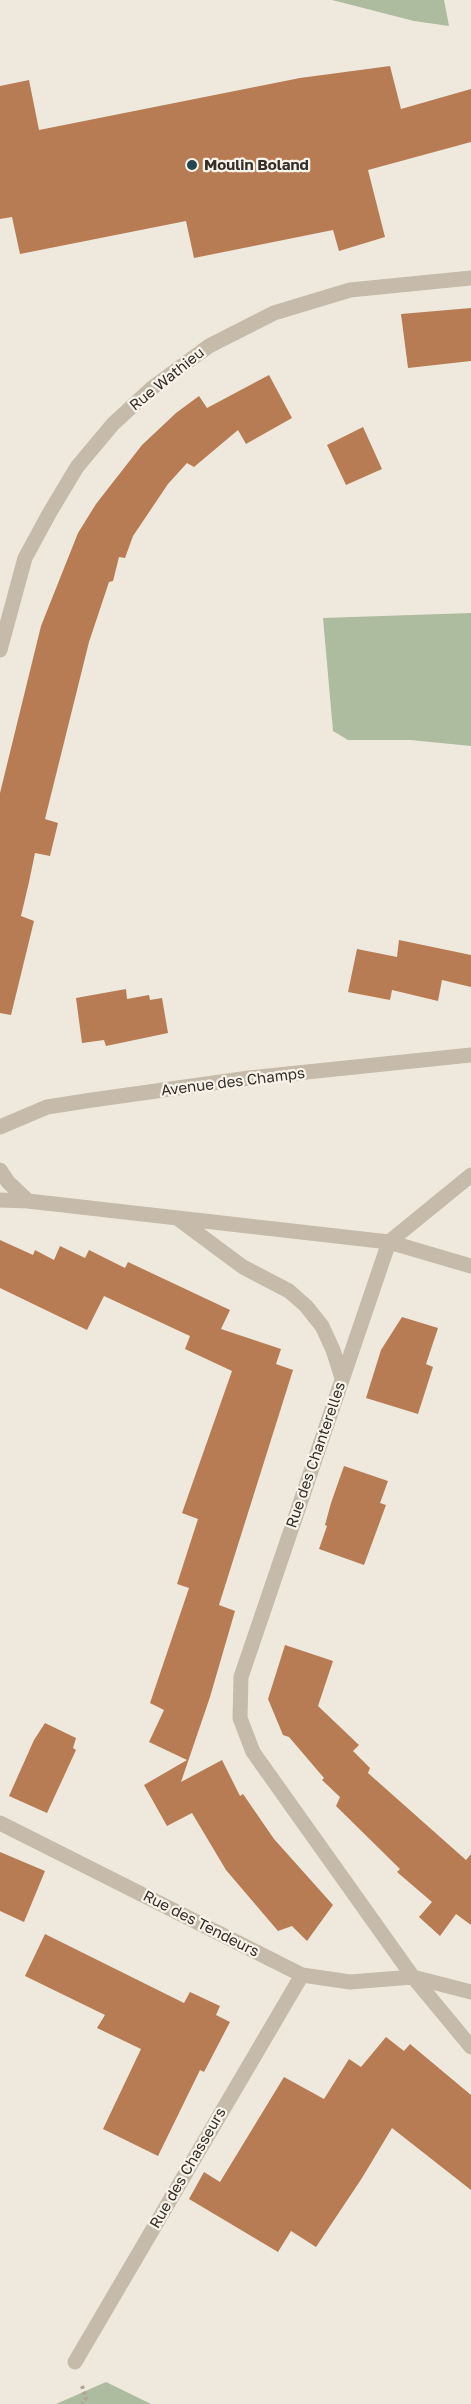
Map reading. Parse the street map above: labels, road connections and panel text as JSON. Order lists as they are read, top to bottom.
{
  "streets": {
    "street": [
      "Rue Wathieu",
      "Avenue des Champs",
      "Rue des Chanterelles",
      "Rue des Tendeurs",
      "Rue des Chasseurs"
    ]
  },
  "crossings": [
    ["Rue des Chanterelles", "Rue des Tendeurs"],
    ["Rue des Tendeurs", "Rue des Chasseurs"]
  ],
  "places": ["Moulin Boland"]
}
